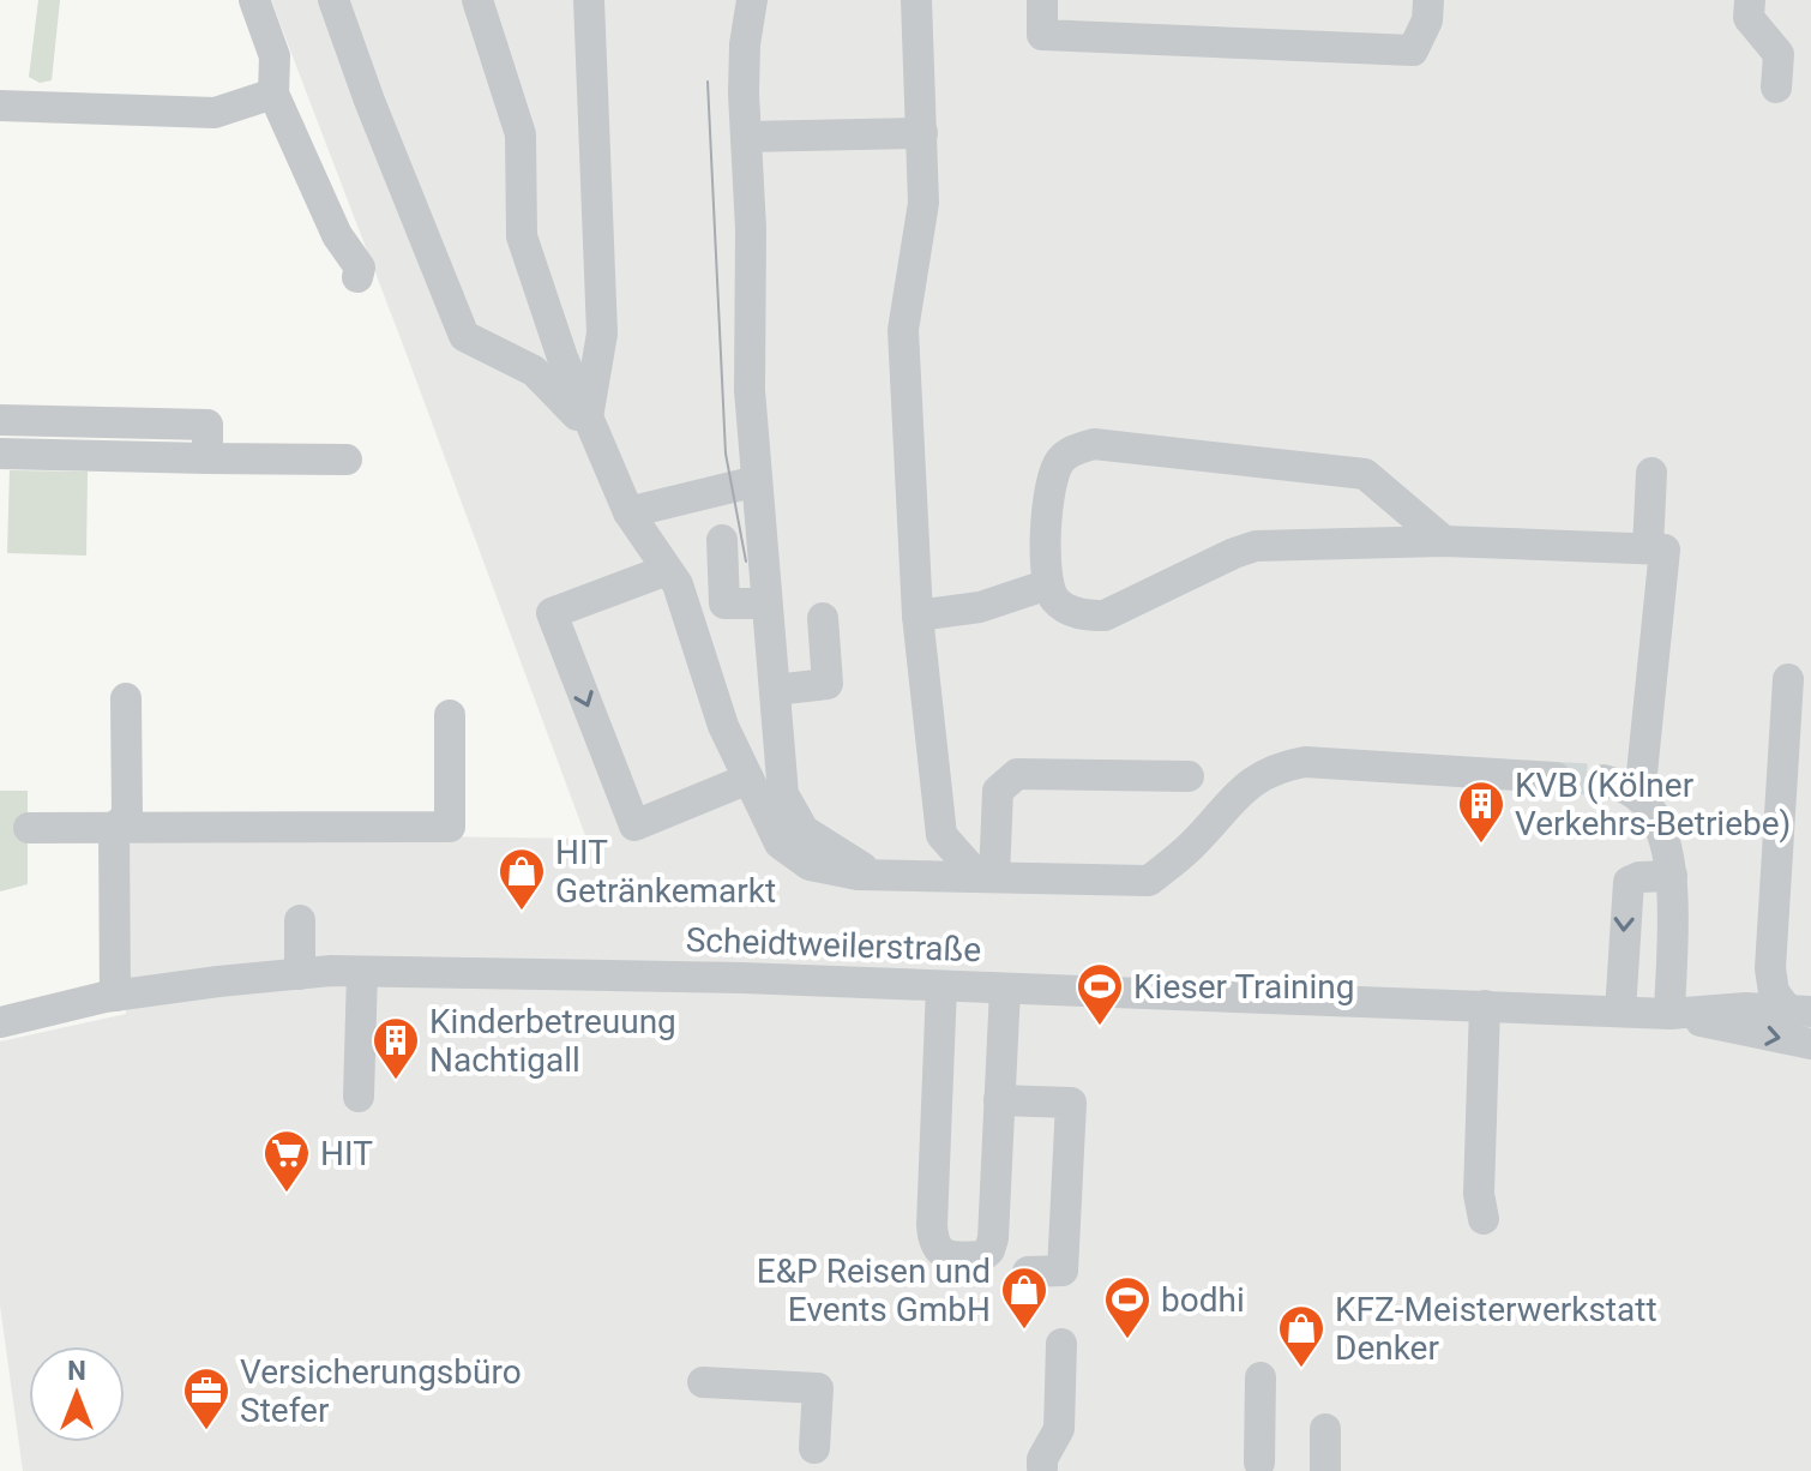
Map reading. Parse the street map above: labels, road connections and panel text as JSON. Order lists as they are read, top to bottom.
{
  "streets": {
    "street": ["Scheidtweilerstraße"]
  },
  "places": {
    "building": ["KVB (Kölner Verkehrs-Betriebe)", "Kinderbetreuung Nachtigall"],
    "shop": ["HIT Getränkemarkt", "E&P Reisen und Events GmbH", "KFZ-Meisterwerkstatt Denker"],
    "sports": ["Kieser Training", "bodhi"],
    "supermarket": ["HIT"],
    "office": ["Versicherungsbüro Stefer"]
  },
  "north": "top"
}
